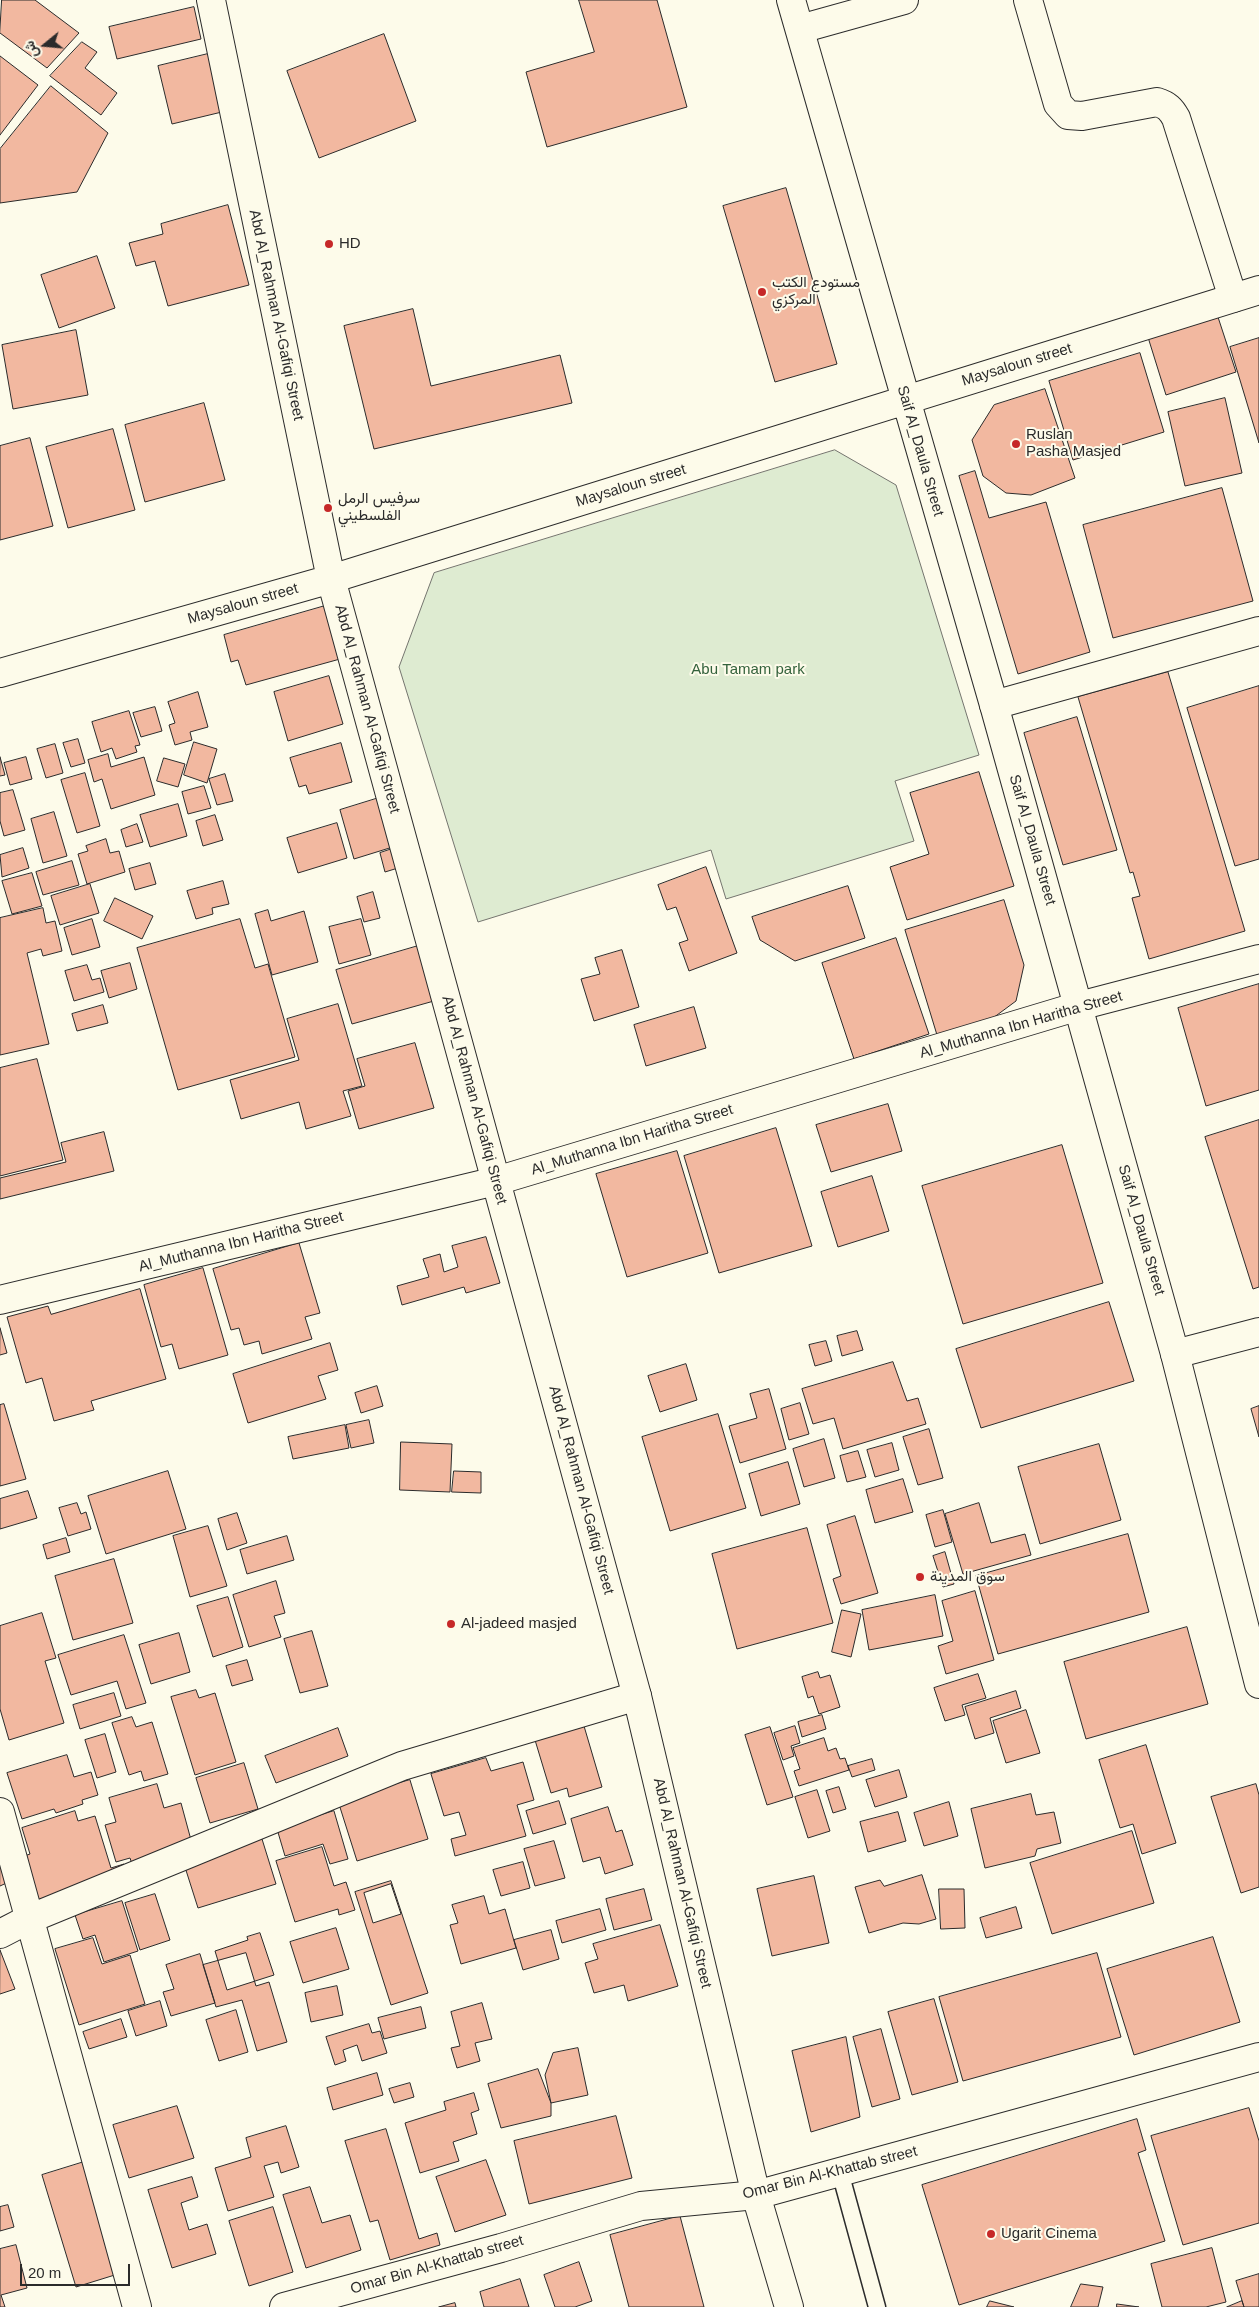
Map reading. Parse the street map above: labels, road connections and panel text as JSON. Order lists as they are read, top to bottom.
{
  "streets": {
    "street": [
      "Abd Al_Rahman Al-Gafiqi Street",
      "Maysaloun street",
      "Saif Al_Daula Street",
      "Al_Muthanna Ibn Haritha Street",
      "Omar Bin Al-Khattab street"
    ]
  },
  "crossings": [
    ["Abd Al_Rahman Al-Gafiqi Street", "Maysaloun street"],
    ["Abd Al_Rahman Al-Gafiqi Street", "Al_Muthanna Ibn Haritha Street"],
    ["Abd Al_Rahman Al-Gafiqi Street", "Omar Bin Al-Khattab street"],
    ["Maysaloun street", "Saif Al_Daula Street"],
    ["Saif Al_Daula Street", "Al_Muthanna Ibn Haritha Street"]
  ],
  "parks": ["Abu Tamam park"],
  "places": [
    "HD",
    "مستودع الكتب المركزي",
    "Ruslan Pasha Masjed",
    "سرفيس الرمل الفلسطيني",
    "سوق المدينة",
    "Al-jadeed masjed",
    "Ugarit Cinema"
  ],
  "scale_bar": "20 m",
  "north": "left"
}
